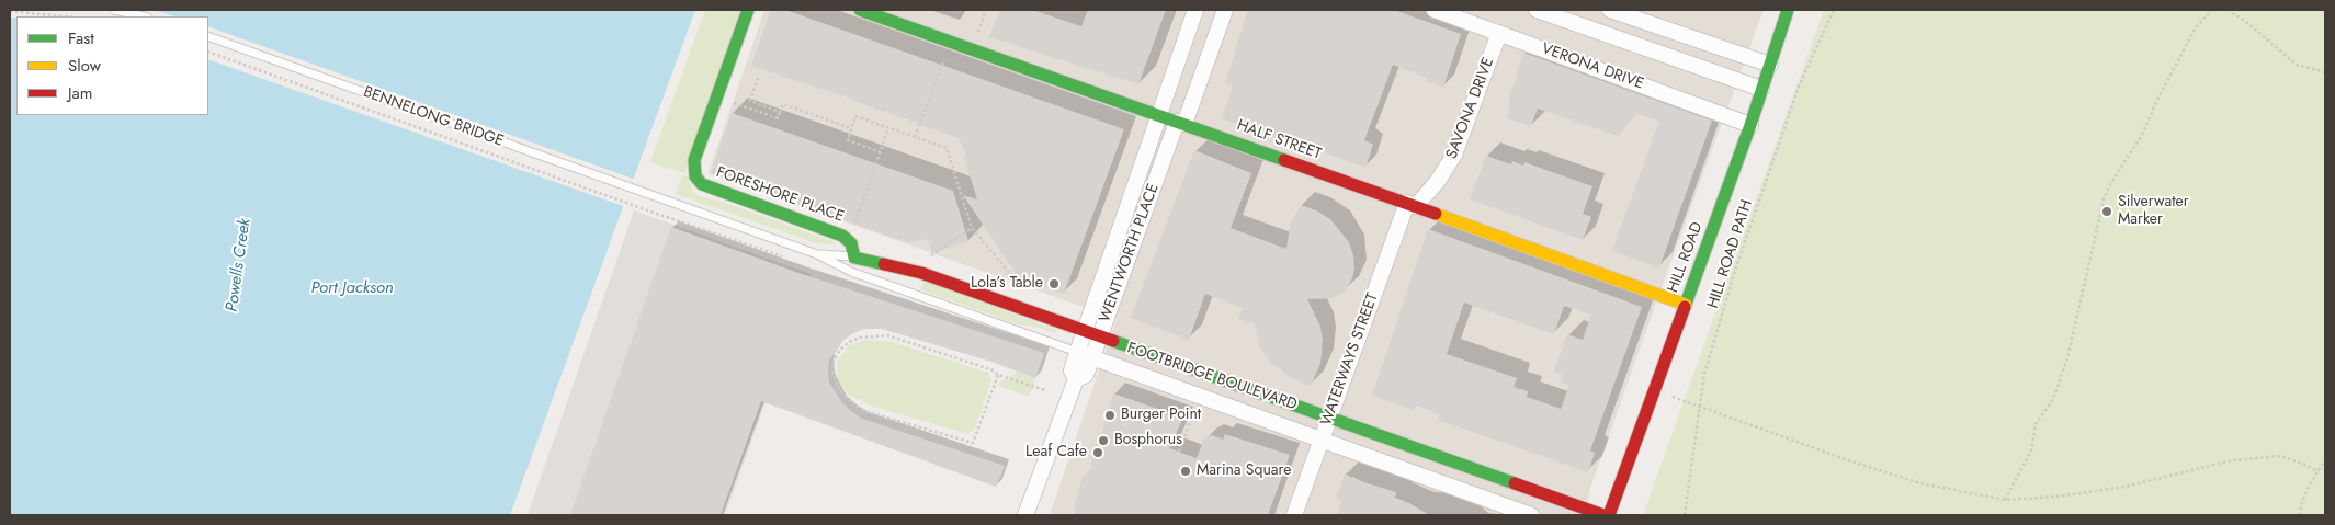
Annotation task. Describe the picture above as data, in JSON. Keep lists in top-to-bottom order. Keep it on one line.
{"streets":{"street":["VERONA DRIVE","SAVONA DRIVE","HALF STREET","FORESHORE PLACE","WENTWORTH PLACE","HILL ROAD","WATERWAYS STREET","FOOTBRIDGE BOULEVARD"],"lane":["BENNELONG BRIDGE"],"path":["HILL ROAD PATH"]},"crossings":[["VERONA DRIVE","SAVONA DRIVE"],["VERONA DRIVE","HILL ROAD"],["SAVONA DRIVE","HALF STREET"],["SAVONA DRIVE","WATERWAYS STREET"],["BENNELONG BRIDGE","FOOTBRIDGE BOULEVARD"],["HALF STREET","WENTWORTH PLACE"],["HALF STREET","HILL ROAD"],["HALF STREET","WATERWAYS STREET"],["FORESHORE PLACE","FOOTBRIDGE BOULEVARD"],["WENTWORTH PLACE","FOOTBRIDGE BOULEVARD"],["WATERWAYS STREET","FOOTBRIDGE BOULEVARD"]],"water":["Powells Creek","Port Jackson"],"places":["Silverwater Marker","Lola’s Table","Burger Point","Bosphorus","Leaf Cafe","Marina Square"],"legend":["Fast","Slow","Jam"]}
